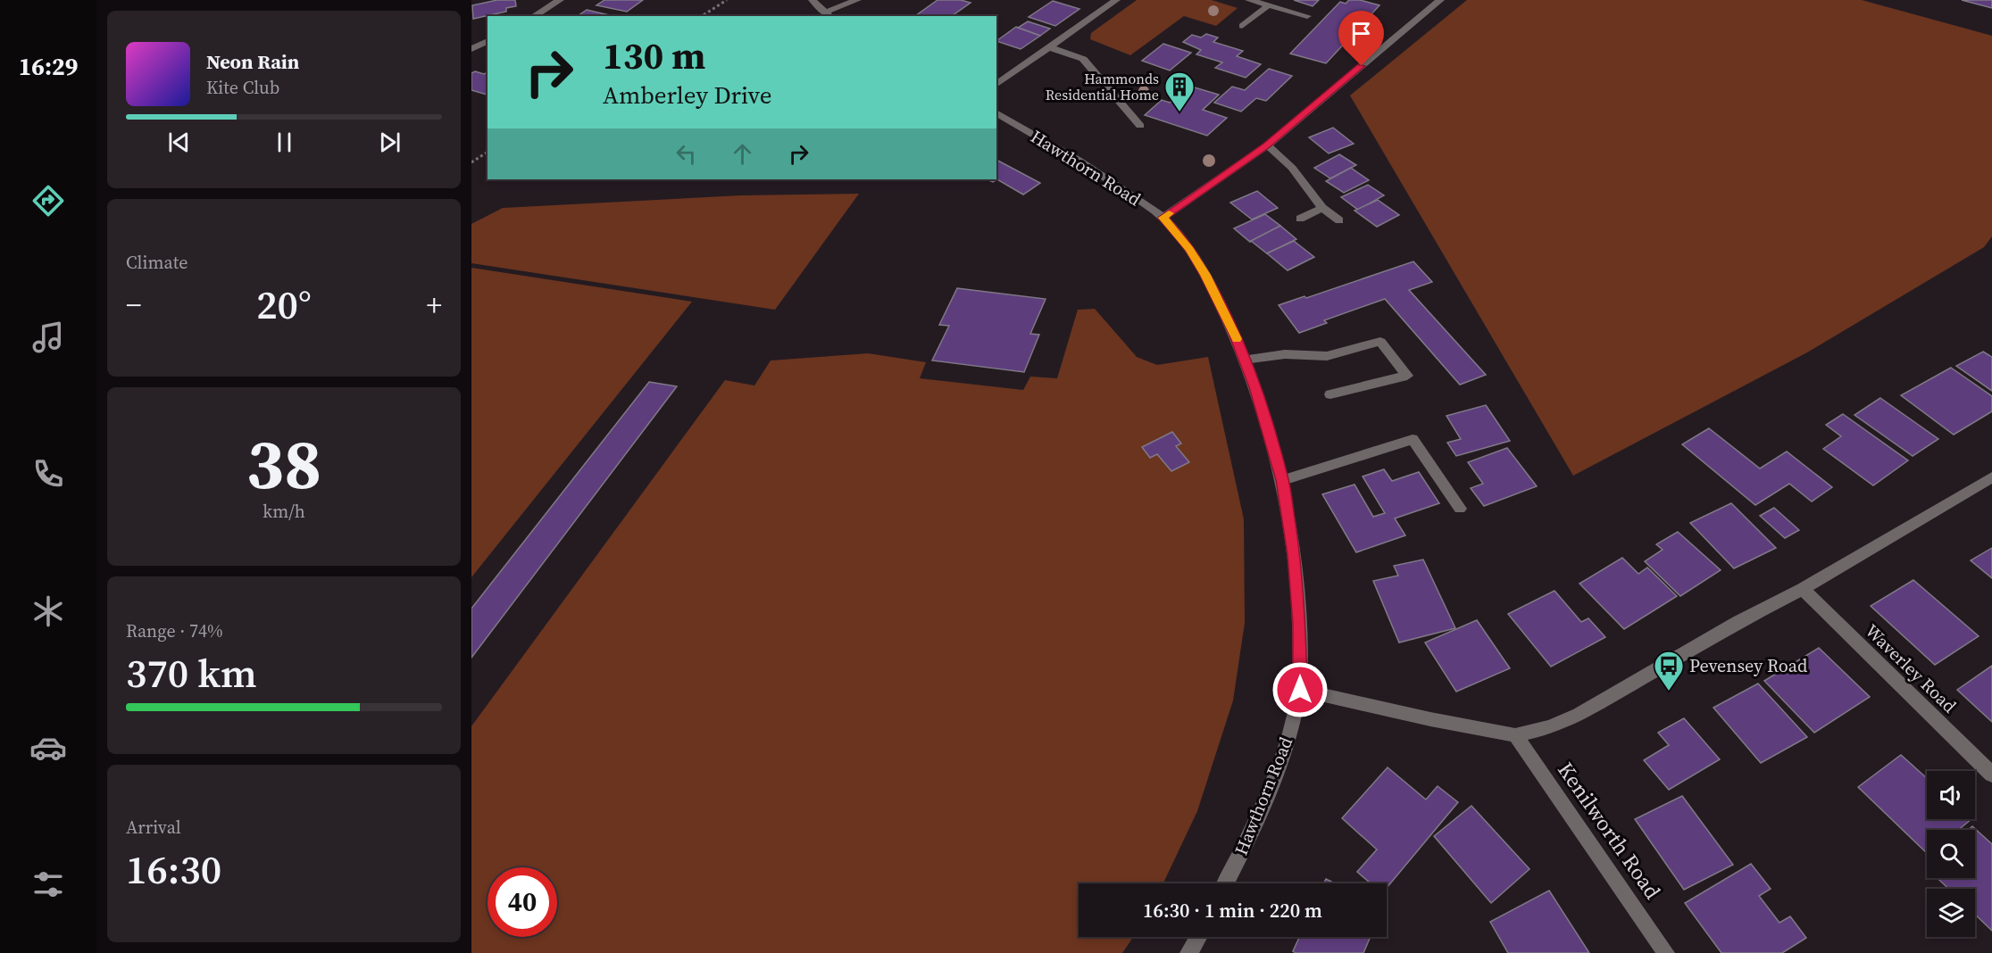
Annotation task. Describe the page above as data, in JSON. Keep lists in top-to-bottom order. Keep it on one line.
{"streets":{"street":["Hawthorn Road","Waverley Road","Kenilworth Road"]},"places":{"building":["Hammonds Residential Home"],"bus stop":["Pevensey Road"]},"page":{"tabs":"16:29","turn":["130 m","Amberley Drive"],"song":["Neon Rain","Kite Club"],"tile":["Climate",["38","km/h"],["Range · 74%","370 km"],["Arrival","16:30"]],"heat":["−","20°","+"],"limit":"40","trip":"16:30 · 1 min · 220 m"}}
